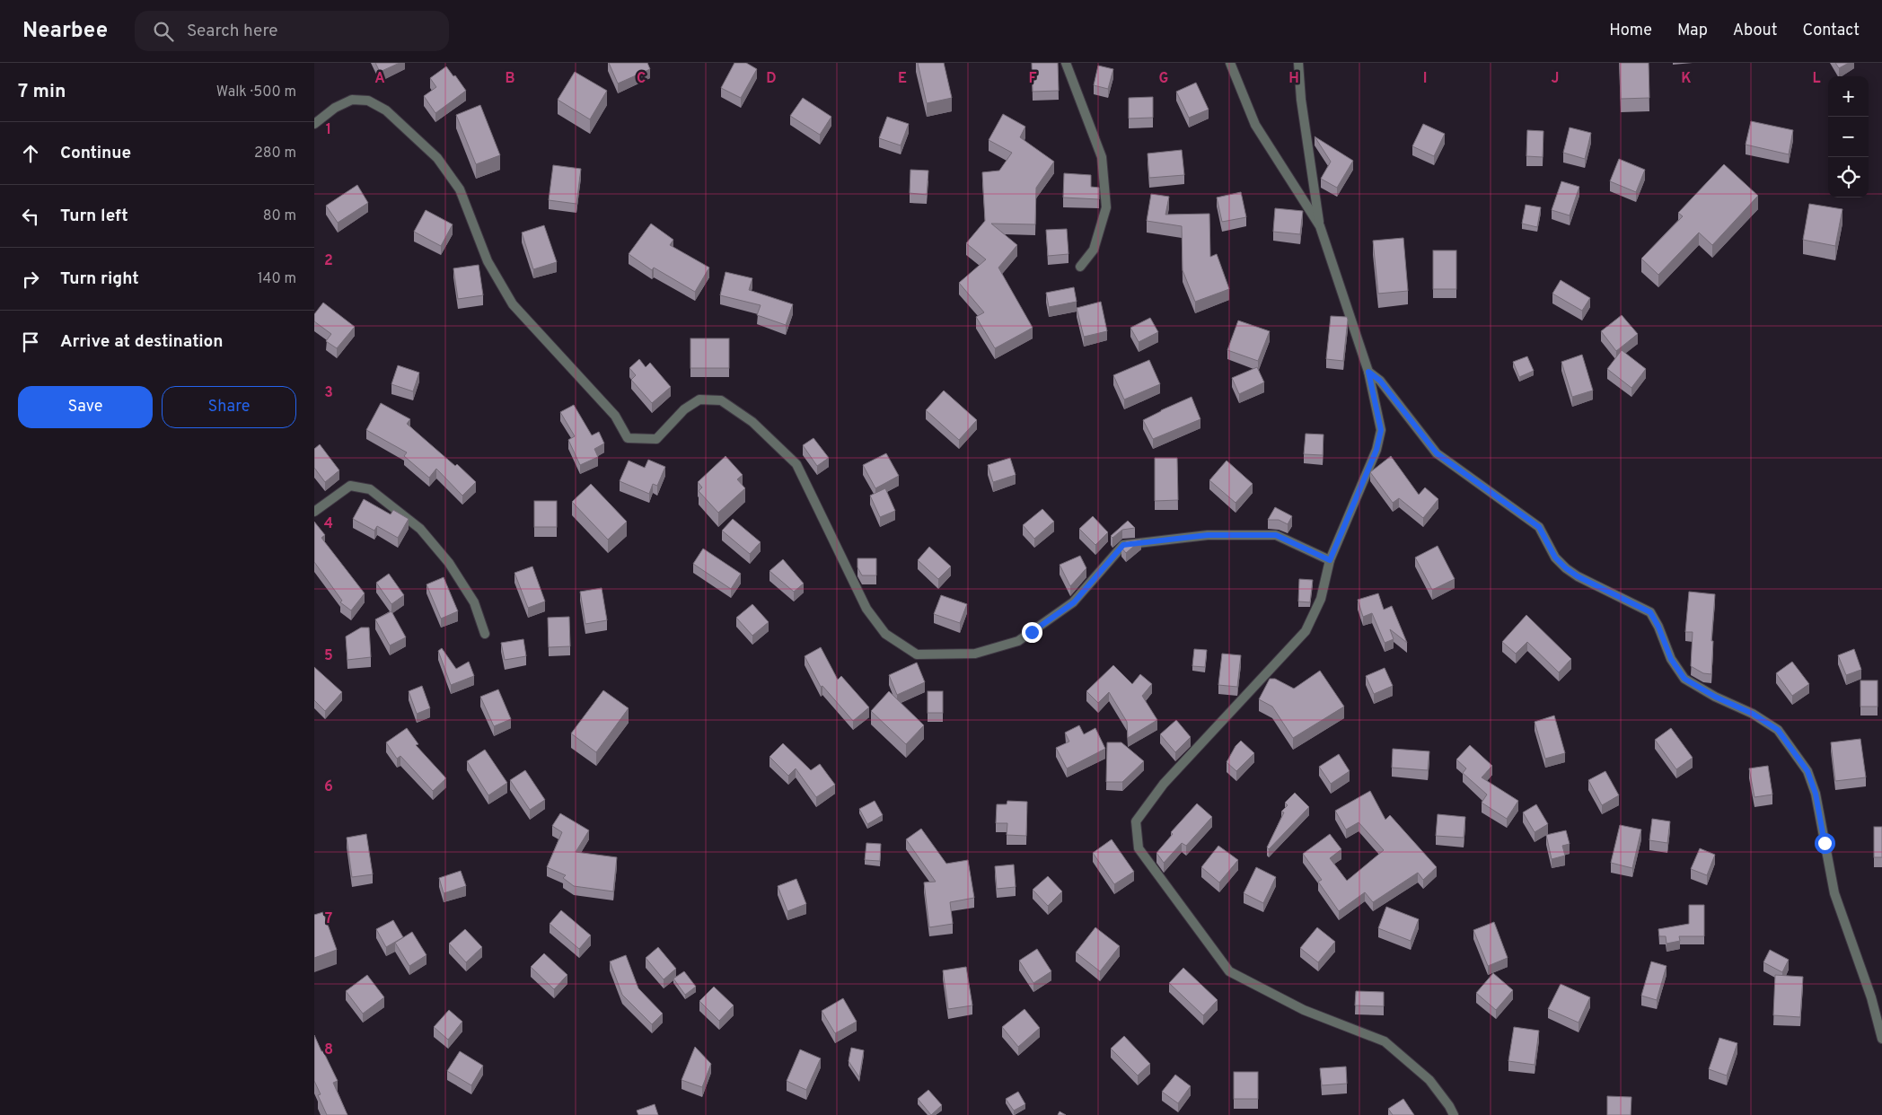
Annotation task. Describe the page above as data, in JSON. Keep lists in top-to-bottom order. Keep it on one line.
{"page":{"header":"Nearbee","search":"Search here","nav":["Home","Map","About","Contact"],"heading":["7 min","Walk · 500 m"],"map_buttons":["+","−"],"list":[["Continue","280 m"],["Turn left","80 m"],["Turn right","140 m"],"Arrive at destination"],"buttons":["Save","Share"]},"grid":{"columns":["A","B","C","D","E","F","G","H","I","J","K","L"],"rows":["1","2","3","4","5","6","7","8"]}}
